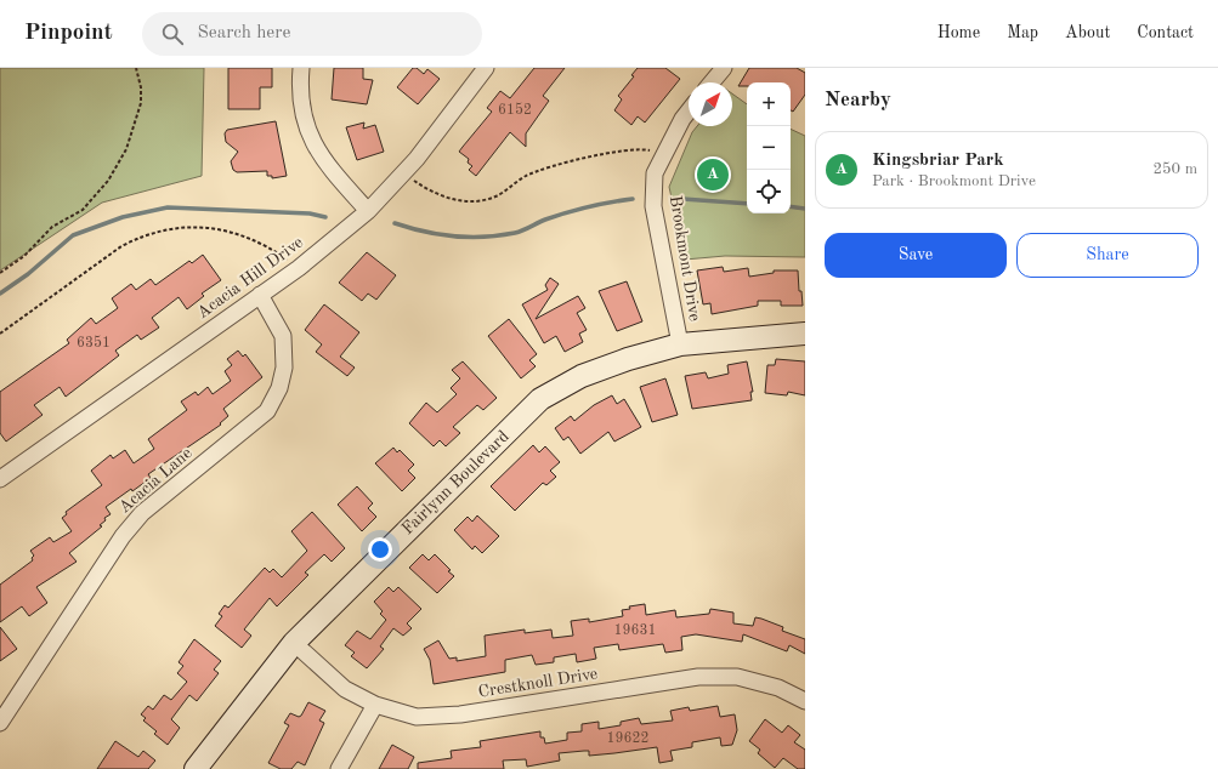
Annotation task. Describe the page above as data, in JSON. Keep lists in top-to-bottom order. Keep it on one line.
{"streets":{"street":["Brookmont Drive","Acacia Hill Drive","Acacia Lane","Fairlynn Boulevard","Crestknoll Drive"]},"crossings":[["Brookmont Drive","Fairlynn Boulevard"],["Acacia Hill Drive","Acacia Lane"],["Fairlynn Boulevard","Crestknoll Drive"]],"house_numbers":["6152","6351","19631","19622"],"north":"top right","page":{"header":"Pinpoint","search":"Search here","nav":["Home","Map","About","Contact"],"heading":"Nearby","map_buttons":["+","−"],"list":[{"mark":"A","name":"Kingsbriar Park","note":"Park · Brookmont Drive","value":"250 m"}],"pins":"A","buttons":["Save","Share"]}}
